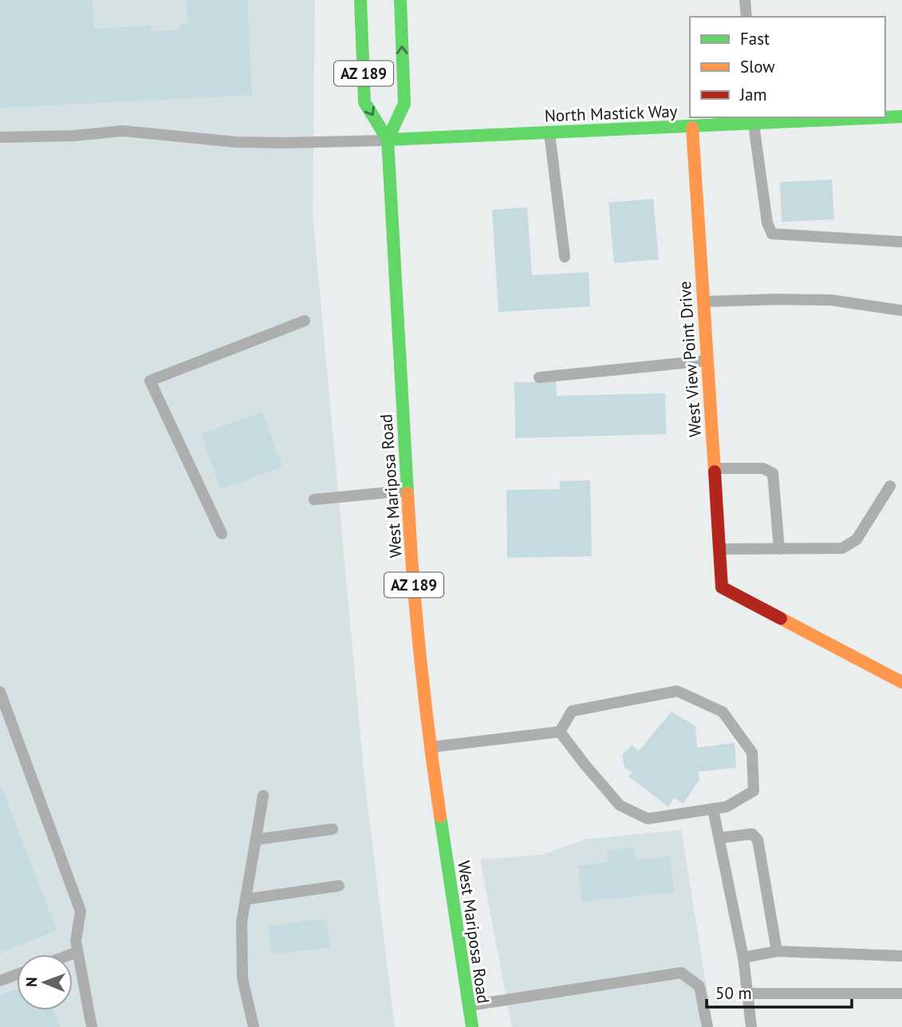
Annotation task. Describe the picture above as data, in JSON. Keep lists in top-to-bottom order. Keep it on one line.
{"streets":{"street":["AZ 189","North Mastick Way","West View Point Drive","West Mariposa Road"]},"crossings":[["North Mastick Way","West View Point Drive"],["North Mastick Way","West Mariposa Road"]],"legend":["Fast","Slow","Jam"],"scale_bar":"50 m","north":"left"}
